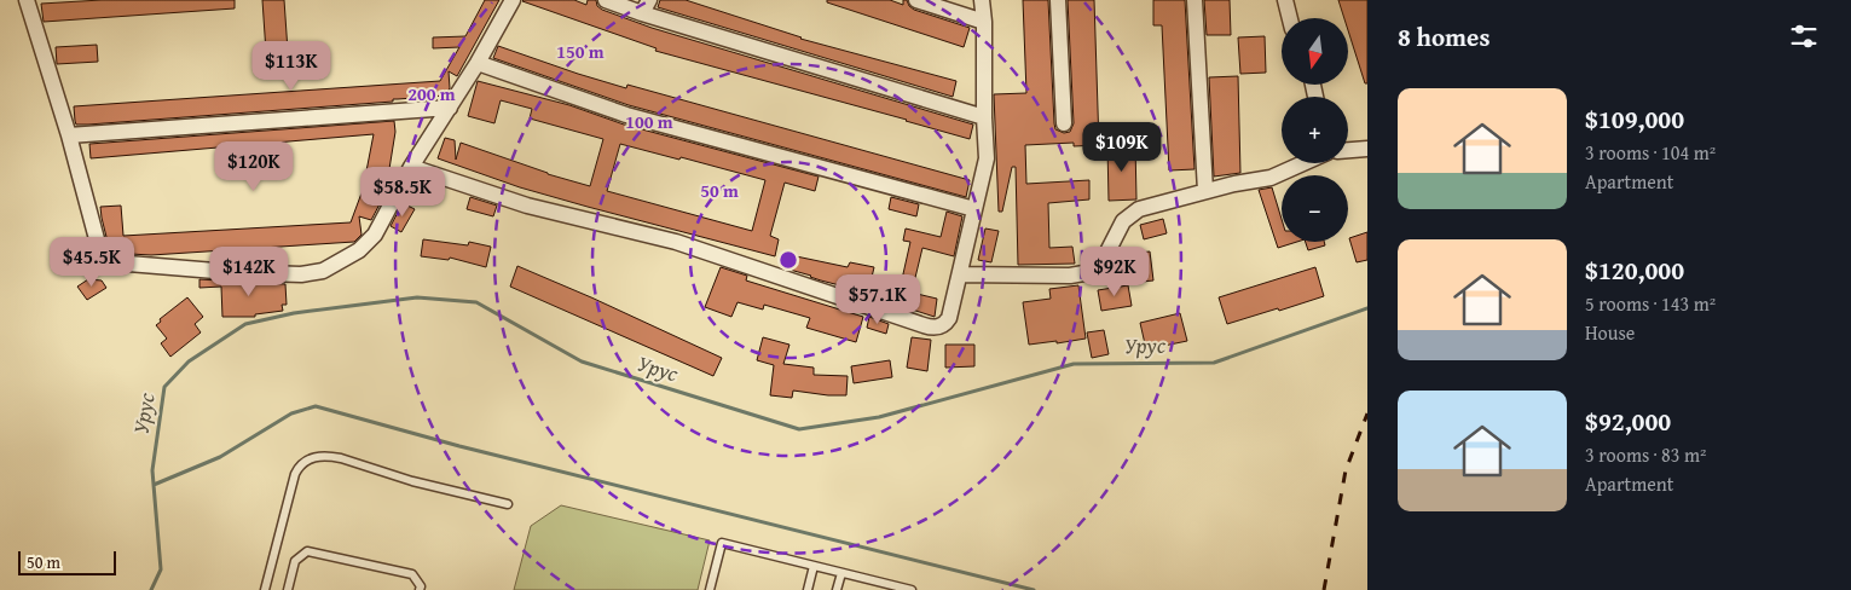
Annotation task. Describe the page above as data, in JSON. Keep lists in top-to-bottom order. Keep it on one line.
{"water":["Урус"],"scale_bar":"50 m","north":"bottom","page":{"heading":"8 homes","map_buttons":["+","−"],"price":["$113K","$109K","$120K","$58.5K","$45.5K","$142K","$92K","$57.1K"],"list":[{"name":"$109,000","note":"3 rooms · 104 m² · Apartment"},{"name":"$120,000","note":"5 rooms · 143 m² · House"},{"name":"$92,000","note":"3 rooms · 83 m² · Apartment"}],"scale":"50 m"},"rings":["150 m","200 m","100 m","50 m"]}
